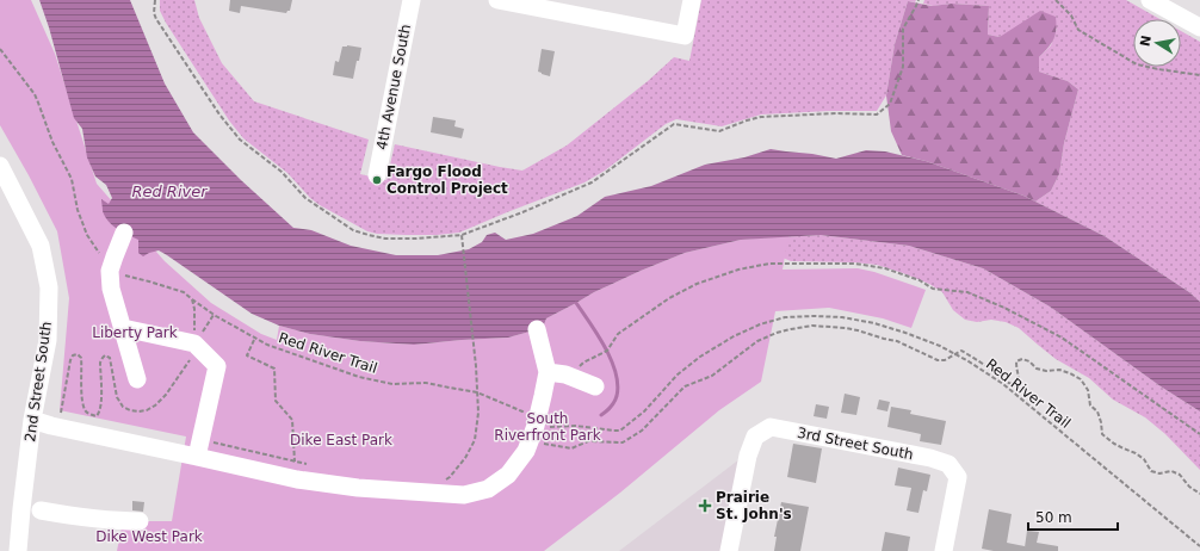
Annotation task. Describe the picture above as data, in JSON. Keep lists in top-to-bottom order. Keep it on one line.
{"streets":{"street":["4th Avenue South","2nd Street South","3rd Street South"],"path":["Red River Trail"]},"water":["Red River"],"parks":["Liberty Park","South Riverfront Park","Dike East Park","Dike West Park"],"places":{"other":["Fargo Flood Control Project"],"health":["Prairie St. John's"]},"scale_bar":"50 m","north":"left"}
